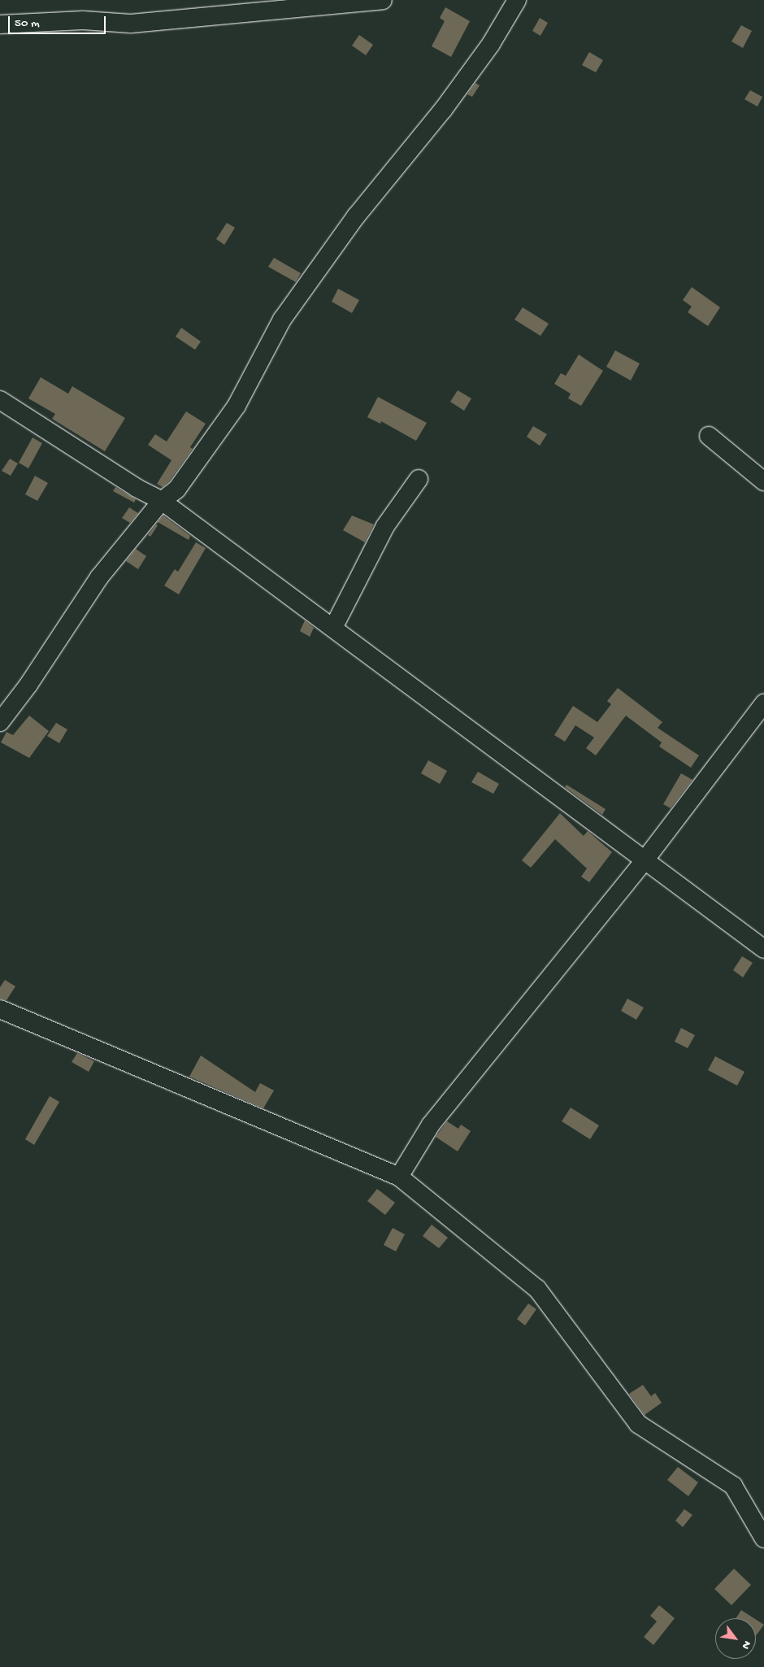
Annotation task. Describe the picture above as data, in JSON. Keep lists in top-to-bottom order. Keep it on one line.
{"scale_bar":"50 m","north":"bottom right"}
